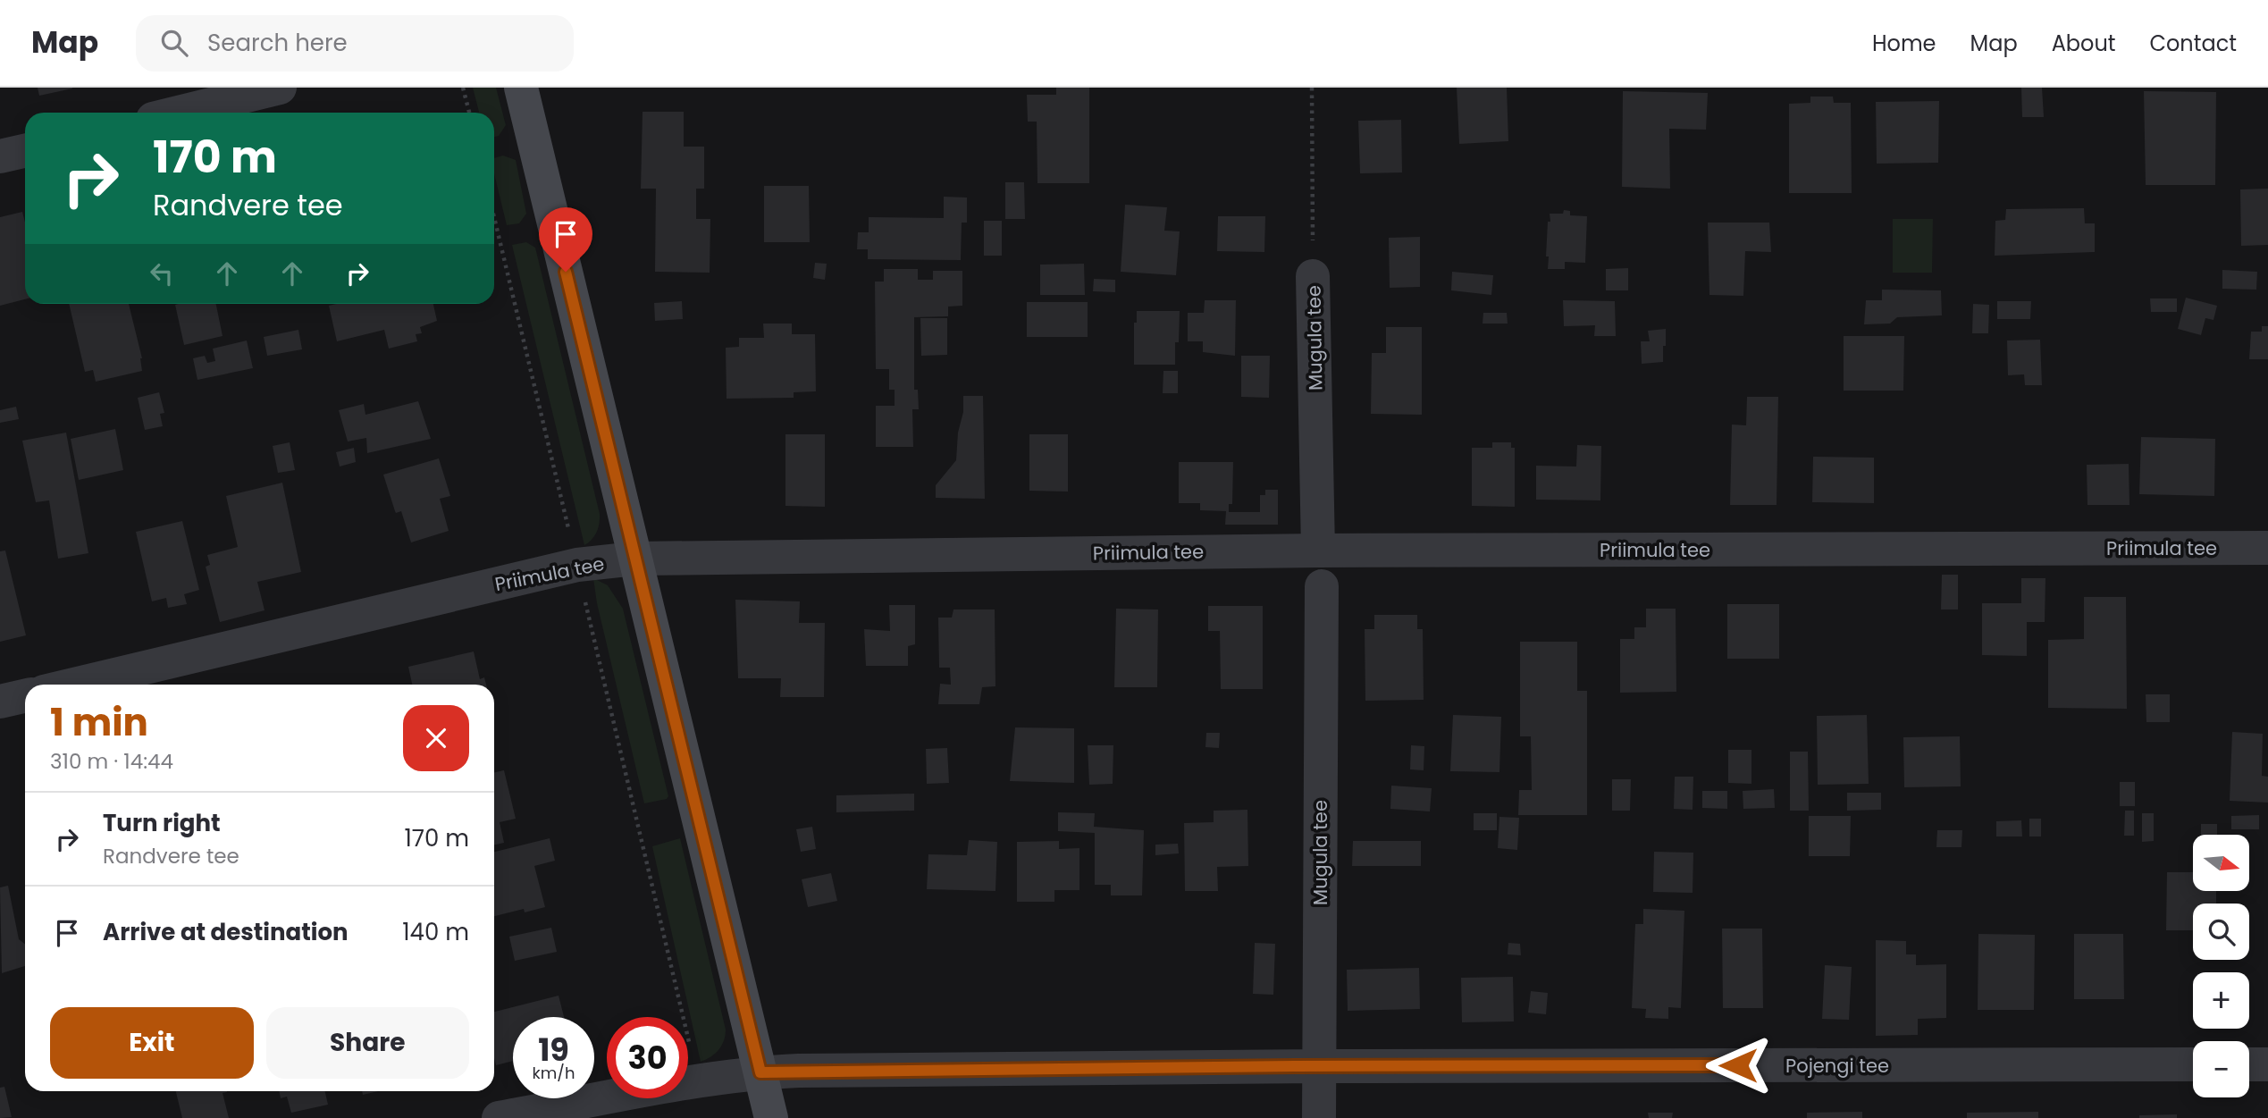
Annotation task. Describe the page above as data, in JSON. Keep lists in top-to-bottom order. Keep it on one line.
{"streets":{"street":["Mugula tee","Priimula tee","Pojengi tee"]},"crossings":[["Mugula tee","Priimula tee"],["Mugula tee","Pojengi tee"]],"north":"right","page":{"header":"Map","search":"Search here","nav":["Home","Map","About","Contact"],"turn":["170 m","Randvere tee"],"heading":["1 min","310 m · 14:44"],"list":[{"name":"Turn right","note":"Randvere tee","value":"170 m"},{"name":"Arrive at destination","value":"140 m"}],"map_buttons":["+","−"],"buttons":["Exit","Share"],"speed":"19 km/h","limit":"30"}}
